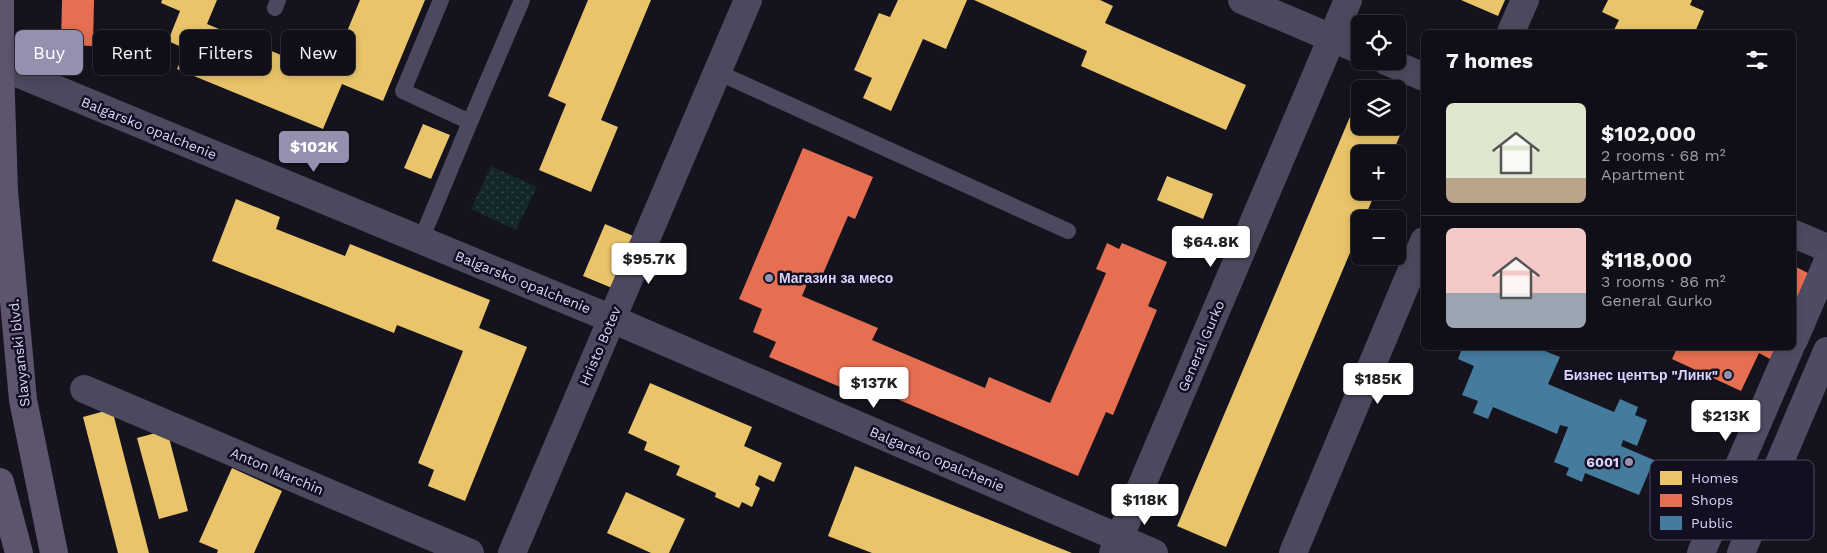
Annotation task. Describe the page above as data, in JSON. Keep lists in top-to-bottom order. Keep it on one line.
{"streets":{"main road":["Slavyanski blvd."],"street":["Balgarsko opalchenie","Hristo Botev","General Gurko","Anton Marchin"]},"crossings":[["Balgarsko opalchenie","Hristo Botev"],["Balgarsko opalchenie","General Gurko"],["Balgarsko opalchenie","Slavyanski blvd."]],"places":["Магазин за месо","Бизнес център \"Линк\"","6001"],"legend":["Homes","Shops","Public"],"page":{"map_buttons":["+","−"],"chip":["Buy","Rent","Filters","New"],"heading":"7 homes","list":[{"name":"$102,000","note":"2 rooms · 68 m² · Apartment"},{"name":"$118,000","note":"3 rooms · 86 m² · General Gurko"}],"price":["$102K","$64.8K","$95.7K","$185K","$137K","$213K","$118K"]}}
